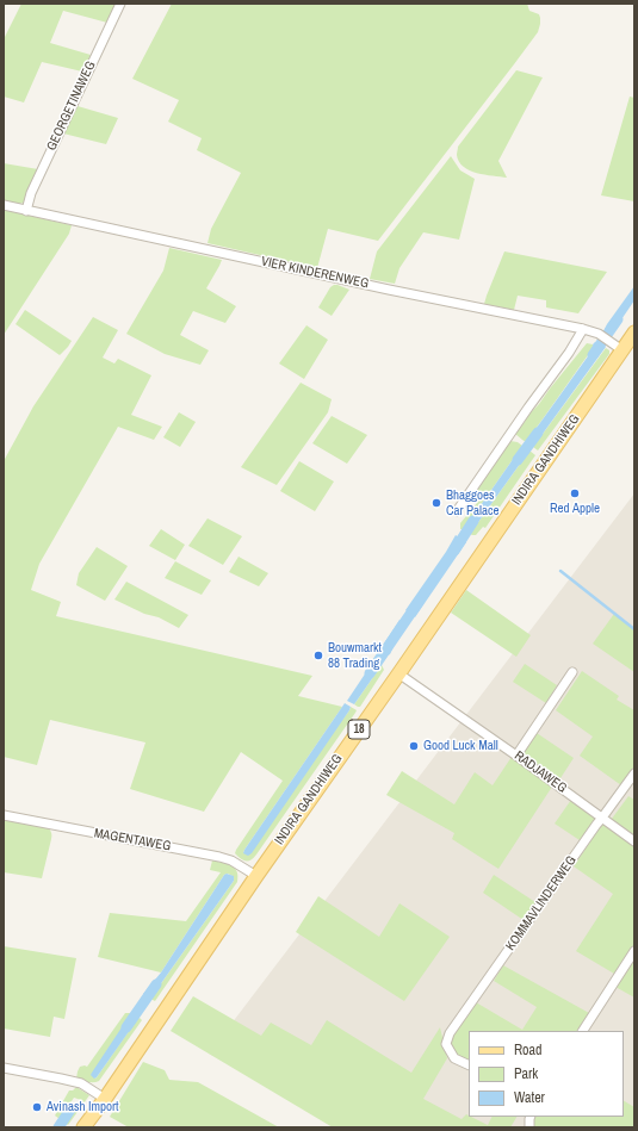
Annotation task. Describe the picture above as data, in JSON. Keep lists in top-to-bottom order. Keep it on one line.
{"streets":{"main road":["INDIRA GANDHIWEG","18"],"street":["GEORGETINAWEG","VIER KINDERENWEG","RADJAWEG","MAGENTAWEG","KOMMAVLINDERWEG"]},"crossings":[["GEORGETINAWEG","VIER KINDERENWEG"],["VIER KINDERENWEG","INDIRA GANDHIWEG"],["INDIRA GANDHIWEG","RADJAWEG"],["INDIRA GANDHIWEG","MAGENTAWEG"],["RADJAWEG","KOMMAVLINDERWEG"]],"places":["Red Apple","Bhaggoes Car Palace","Bouwmarkt 88 Trading","Good Luck Mall","Avinash Import"],"legend":["Road","Park","Water"]}
